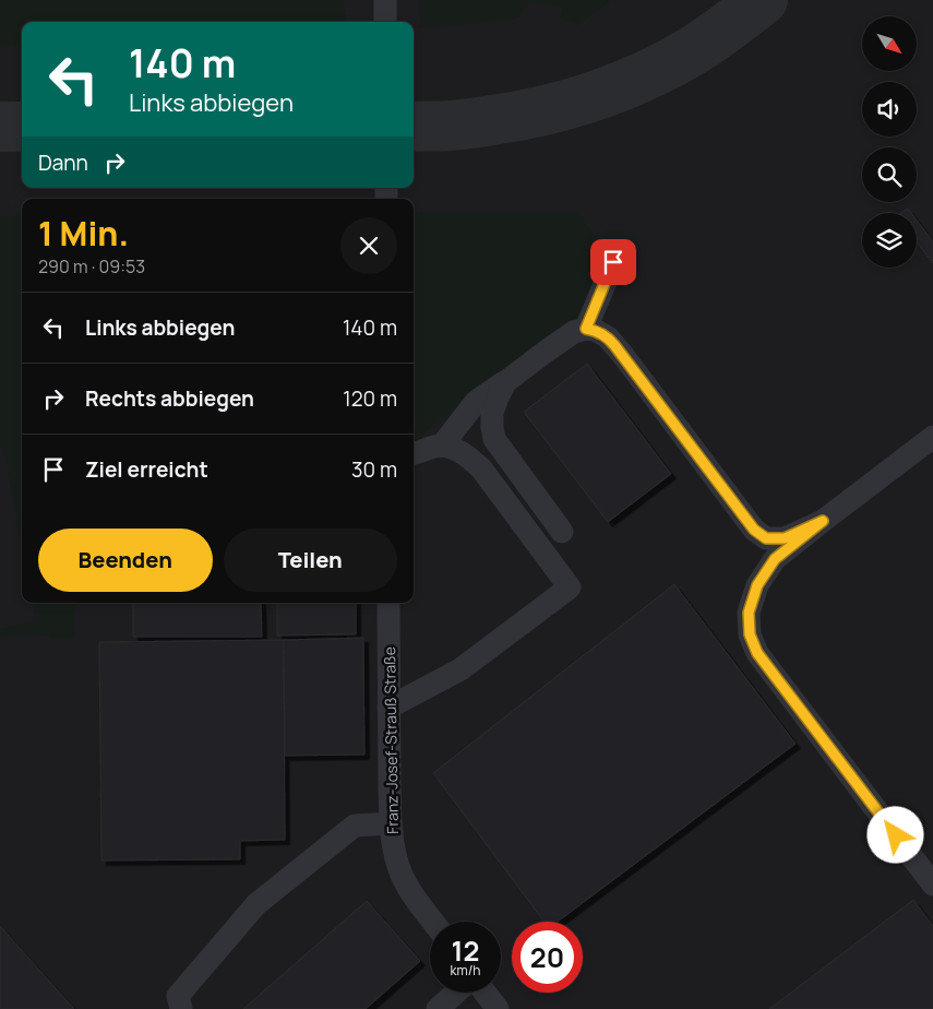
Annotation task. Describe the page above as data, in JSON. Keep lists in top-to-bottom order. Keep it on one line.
{"streets":{"street":["Franz-Josef-Strauß Straße"]},"north":"bottom right","page":{"turn":["140 m","Links abbiegen"],"then":"Dann","heading":["1 Min.","290 m · 09:53"],"list":[{"name":"Links abbiegen","value":"140 m"},{"name":"Rechts abbiegen","value":"120 m"},{"name":"Ziel erreicht","value":"30 m"}],"buttons":["Beenden","Teilen"],"speed":"12 km/h","limit":"20"}}
